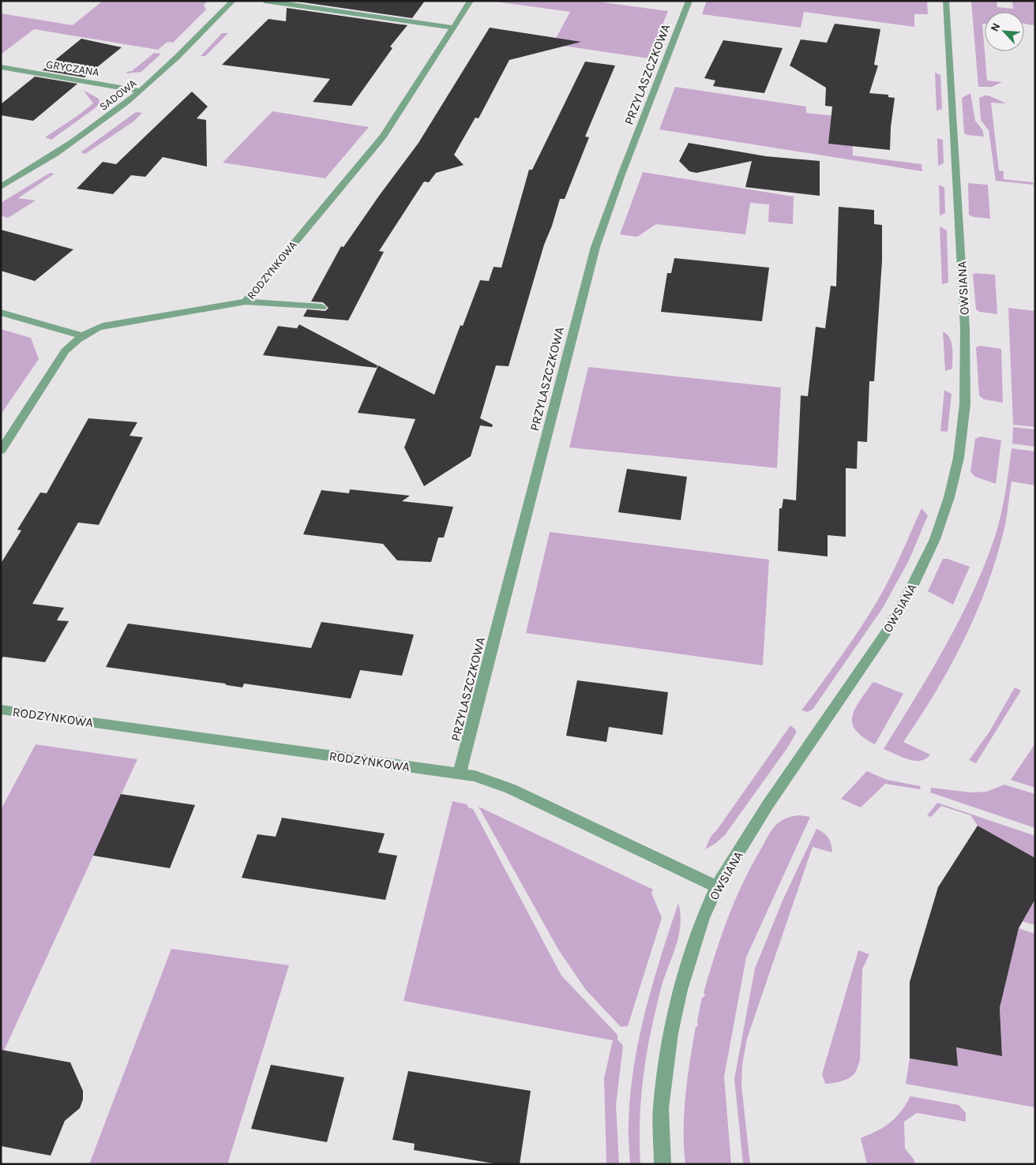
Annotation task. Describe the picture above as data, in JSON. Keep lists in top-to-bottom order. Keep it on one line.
{"streets":{"street":["GRYCZANA","PRZYLASZCZKOWA","SADOWA","RODZYNKOWA","OWSIANA"]},"crossings":[["GRYCZANA","SADOWA"],["PRZYLASZCZKOWA","RODZYNKOWA"],["RODZYNKOWA","OWSIANA"]],"north":"top left"}
